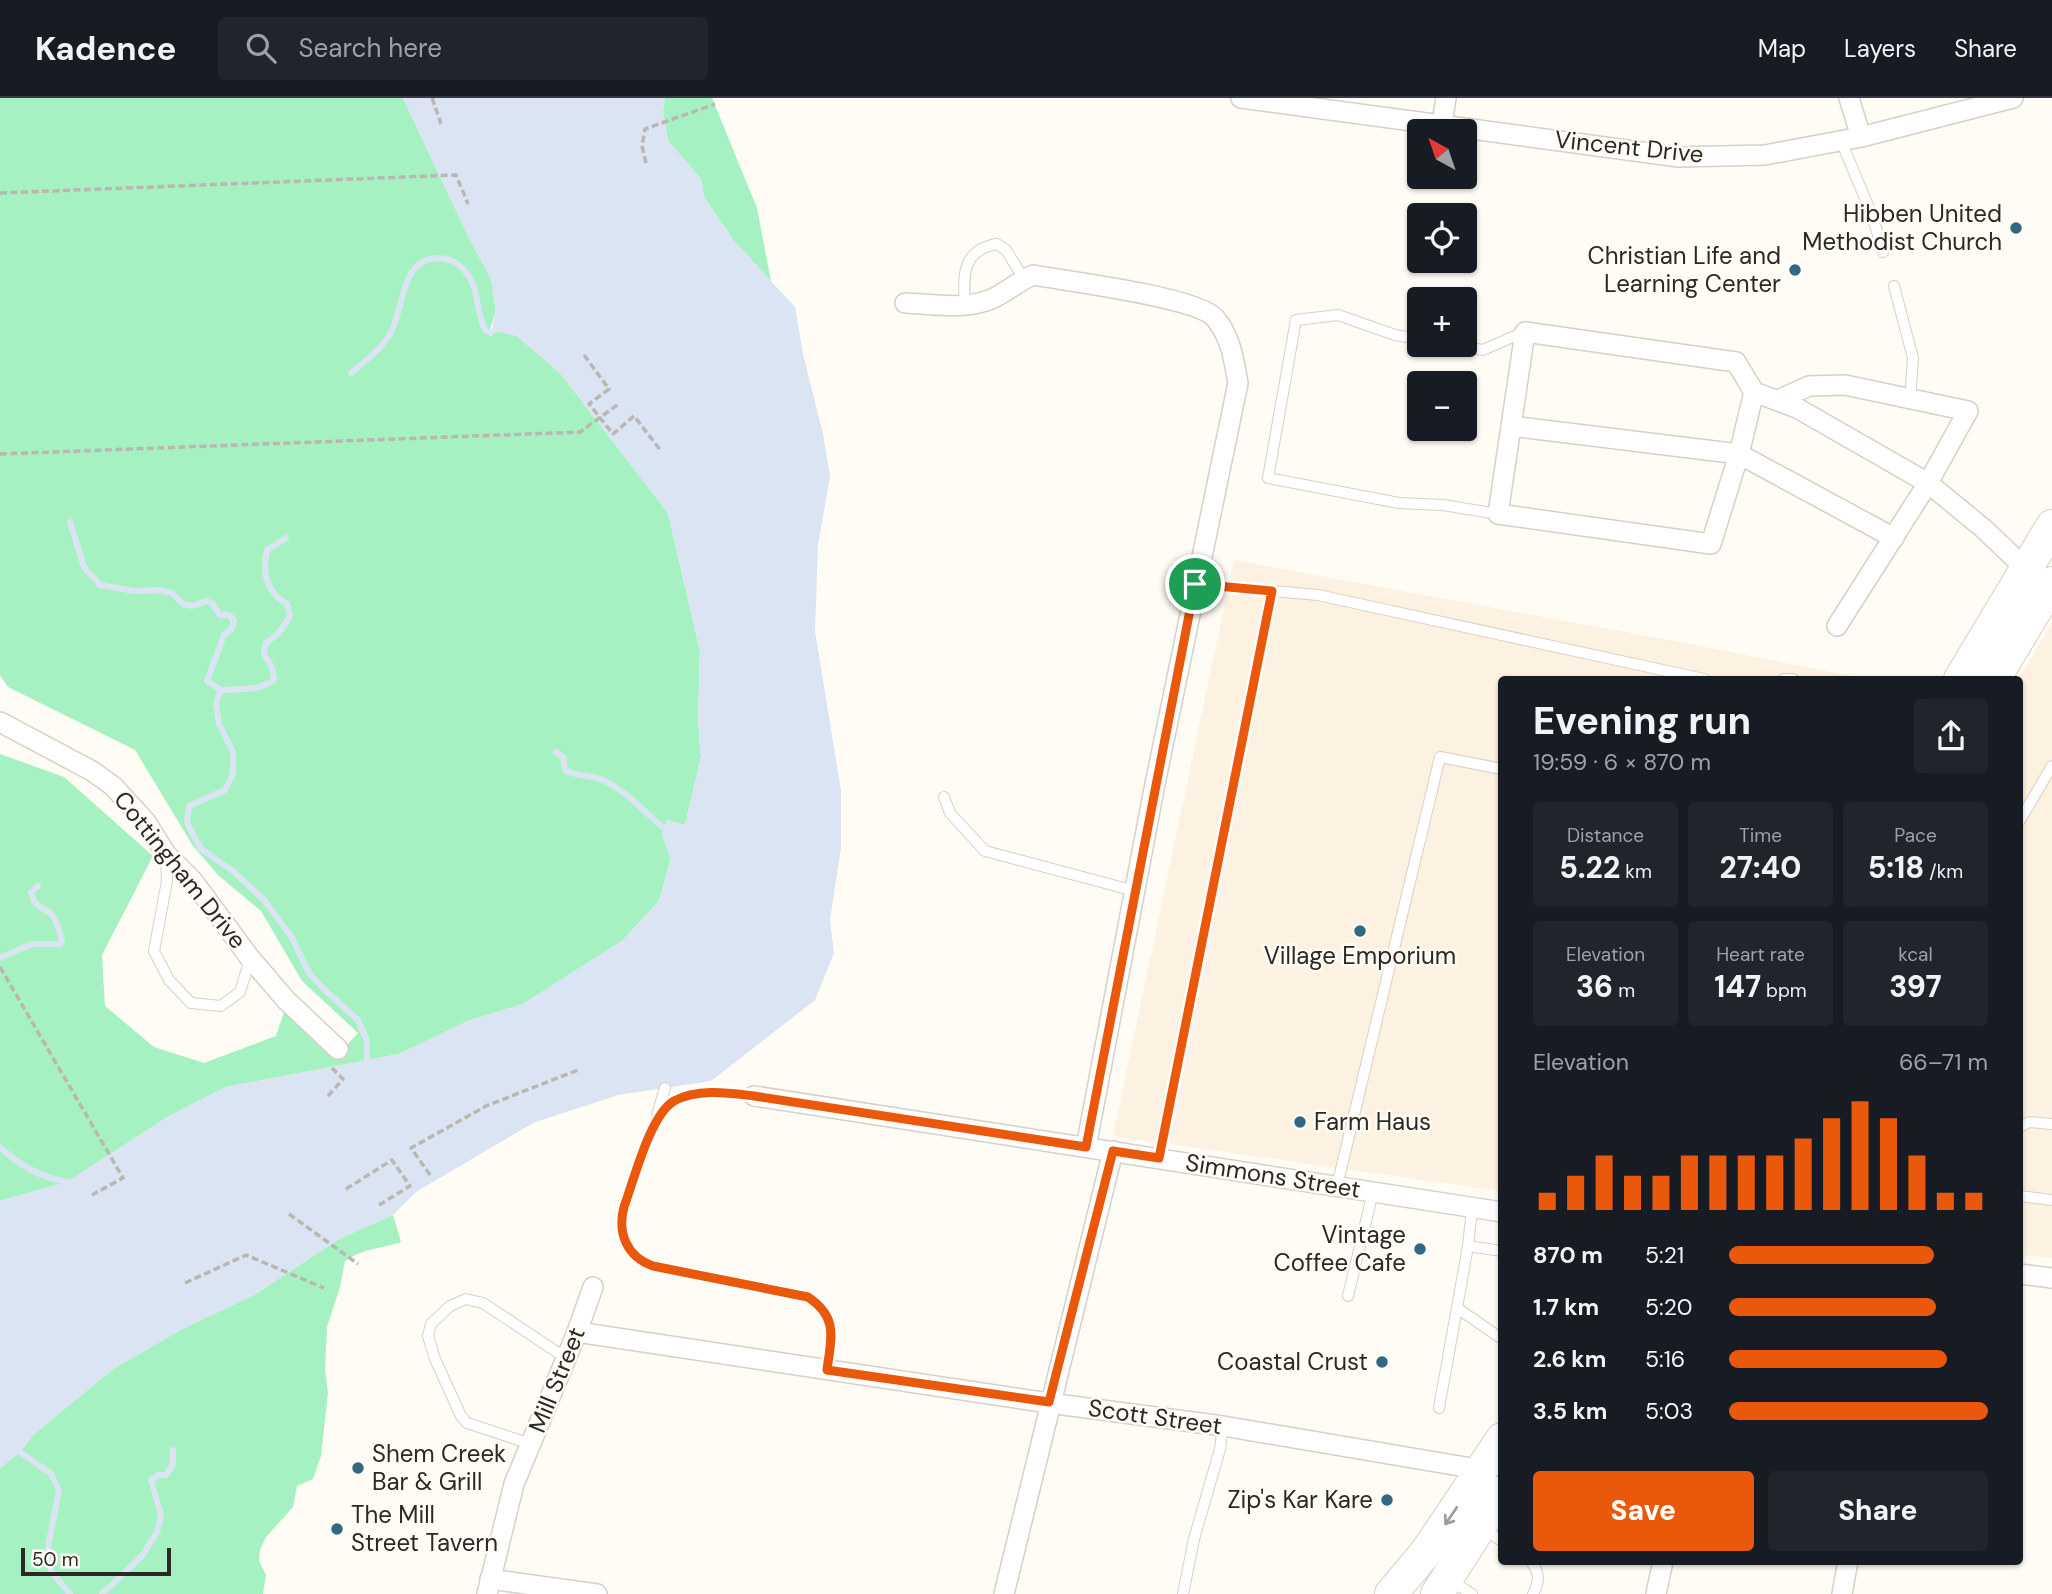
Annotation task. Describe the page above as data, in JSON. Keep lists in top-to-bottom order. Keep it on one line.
{"streets":{"street":["Vincent Drive","Cottingham Drive","Simmons Street","Mill Street","Scott Street"]},"crossings":[["Mill Street","Scott Street"]],"places":["Hibben United Methodist Church","Christian Life and Learning Center","Village Emporium","Farm Haus","Vintage Coffee Cafe","Coastal Crust","Shem Creek Bar & Grill","Zip's Kar Kare","The Mill Street Tavern"],"scale_bar":"50 m","north":"top left","page":{"header":"Kadence","search":"Search here","nav":["Map","Layers","Share"],"map_buttons":["+","−"],"heading":["Evening run","19:59 · 6 × 870 m"],"stats":[["Distance","5.22 km"],["Time","27:40"],["Pace","5:18 /km"],["Elevation","36 m"],["Heart rate","147 bpm"],["kcal","397"]],"chart":["Elevation","66–71 m"],"list":[{"name":"870 m","note":"5:21"},{"name":"1.7 km","note":"5:20"},{"name":"2.6 km","note":"5:16"},{"name":"3.5 km","note":"5:03"}],"buttons":["Save","Share"],"scale":"50 m"}}
